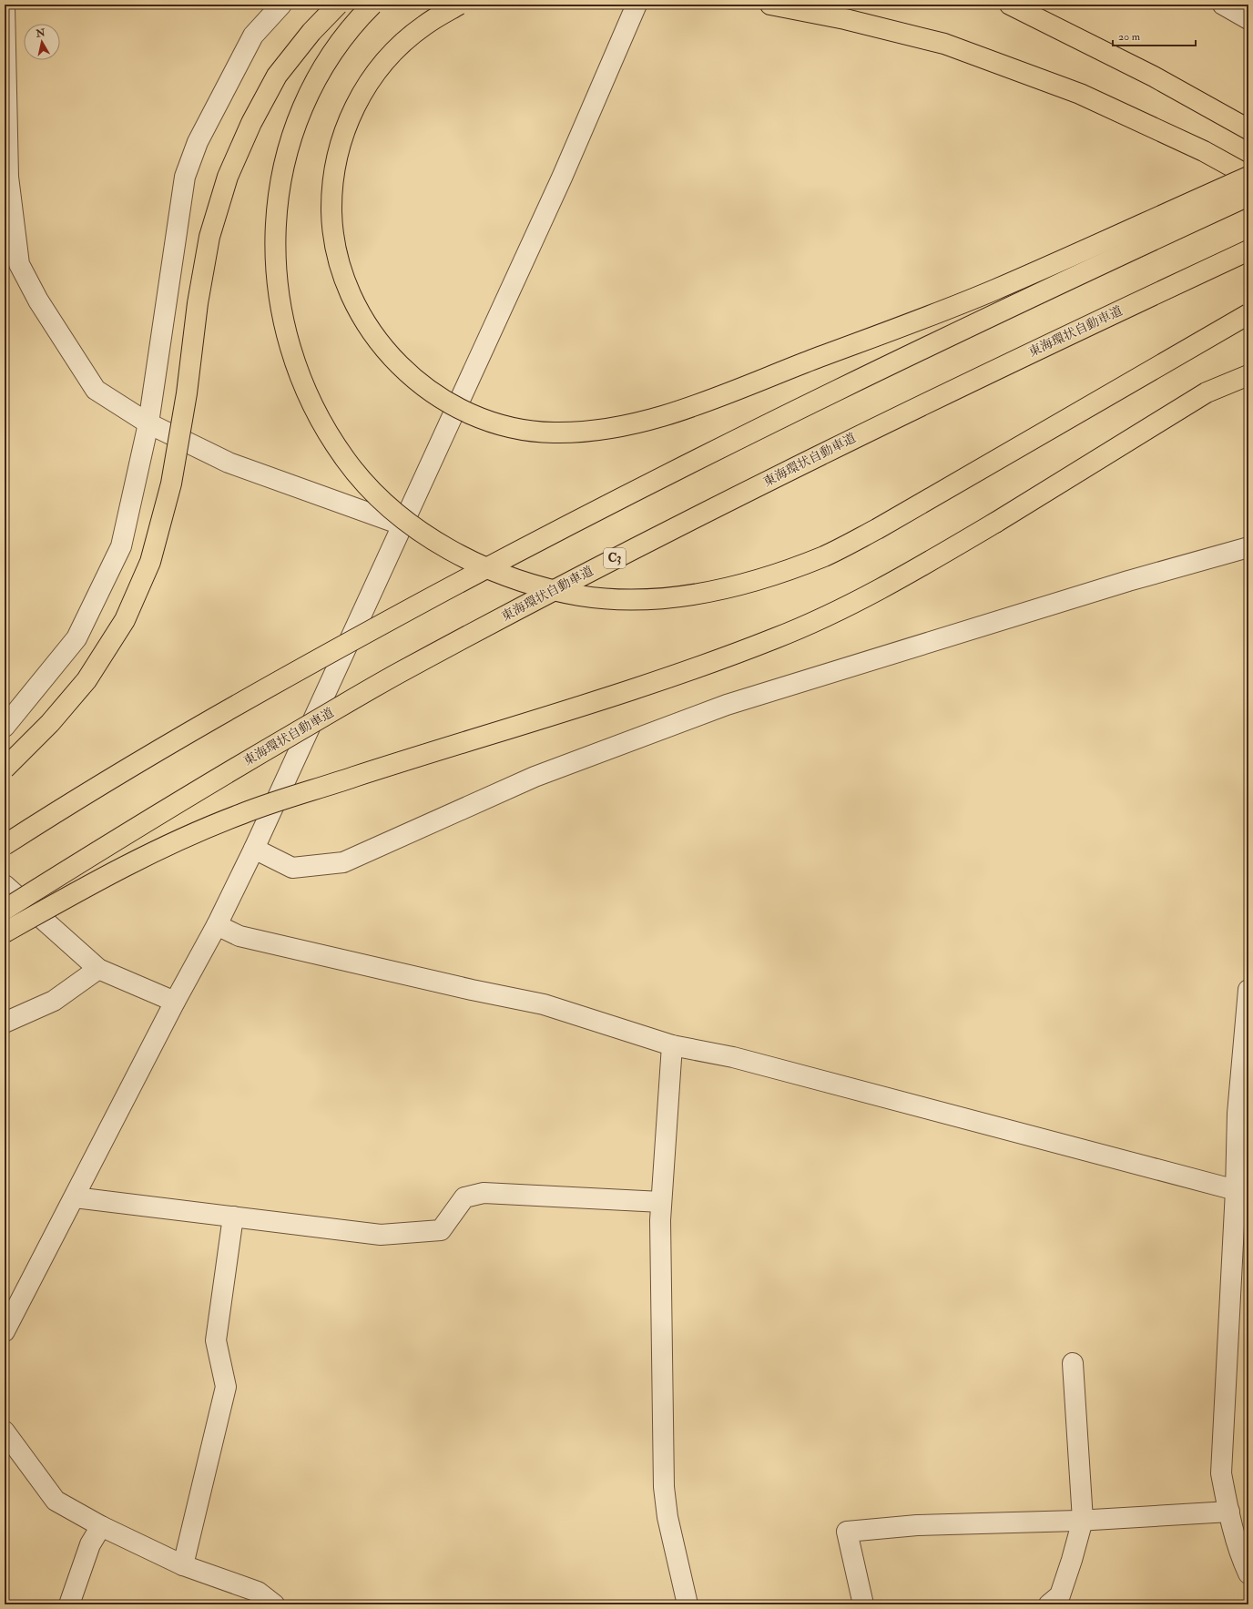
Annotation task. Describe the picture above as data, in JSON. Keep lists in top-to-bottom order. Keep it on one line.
{"streets":{"highway":["東海環状自動車道","C3"]},"scale_bar":"20 m","north":"top"}
